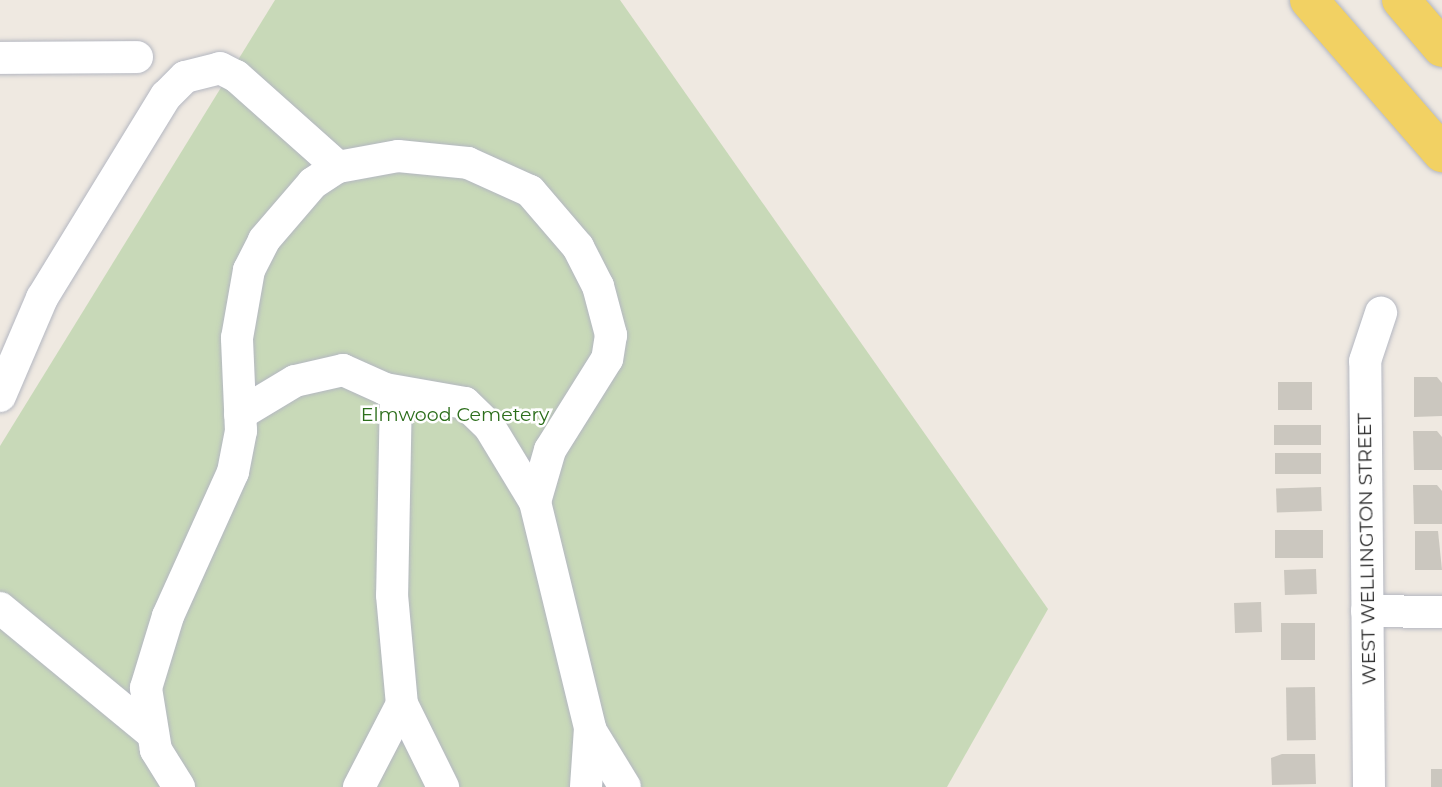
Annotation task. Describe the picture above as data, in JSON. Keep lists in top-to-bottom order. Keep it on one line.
{"streets":{"street":["WEST WELLINGTON STREET"]},"parks":["Elmwood Cemetery"]}
